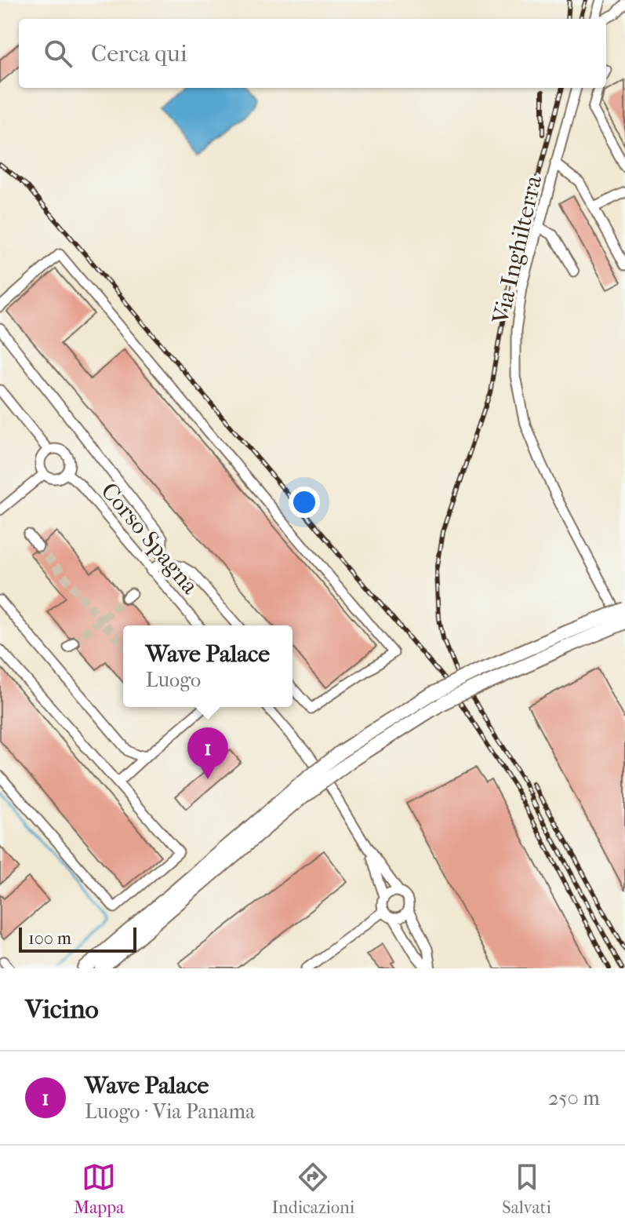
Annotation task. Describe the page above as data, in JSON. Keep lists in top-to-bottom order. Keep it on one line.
{"streets":{"street":["Via Inghilterra","Corso Spagna"]},"scale_bar":"100 m","page":{"search":"Cerca qui","popup":["Wave Palace","Luogo"],"pins":"1","scale":"100 m","heading":"Vicino","list":[{"mark":"1","name":"Wave Palace","note":"Luogo · Via Panama","value":"250 m"}],"nav":["Mappa","Indicazioni","Salvati"]}}
